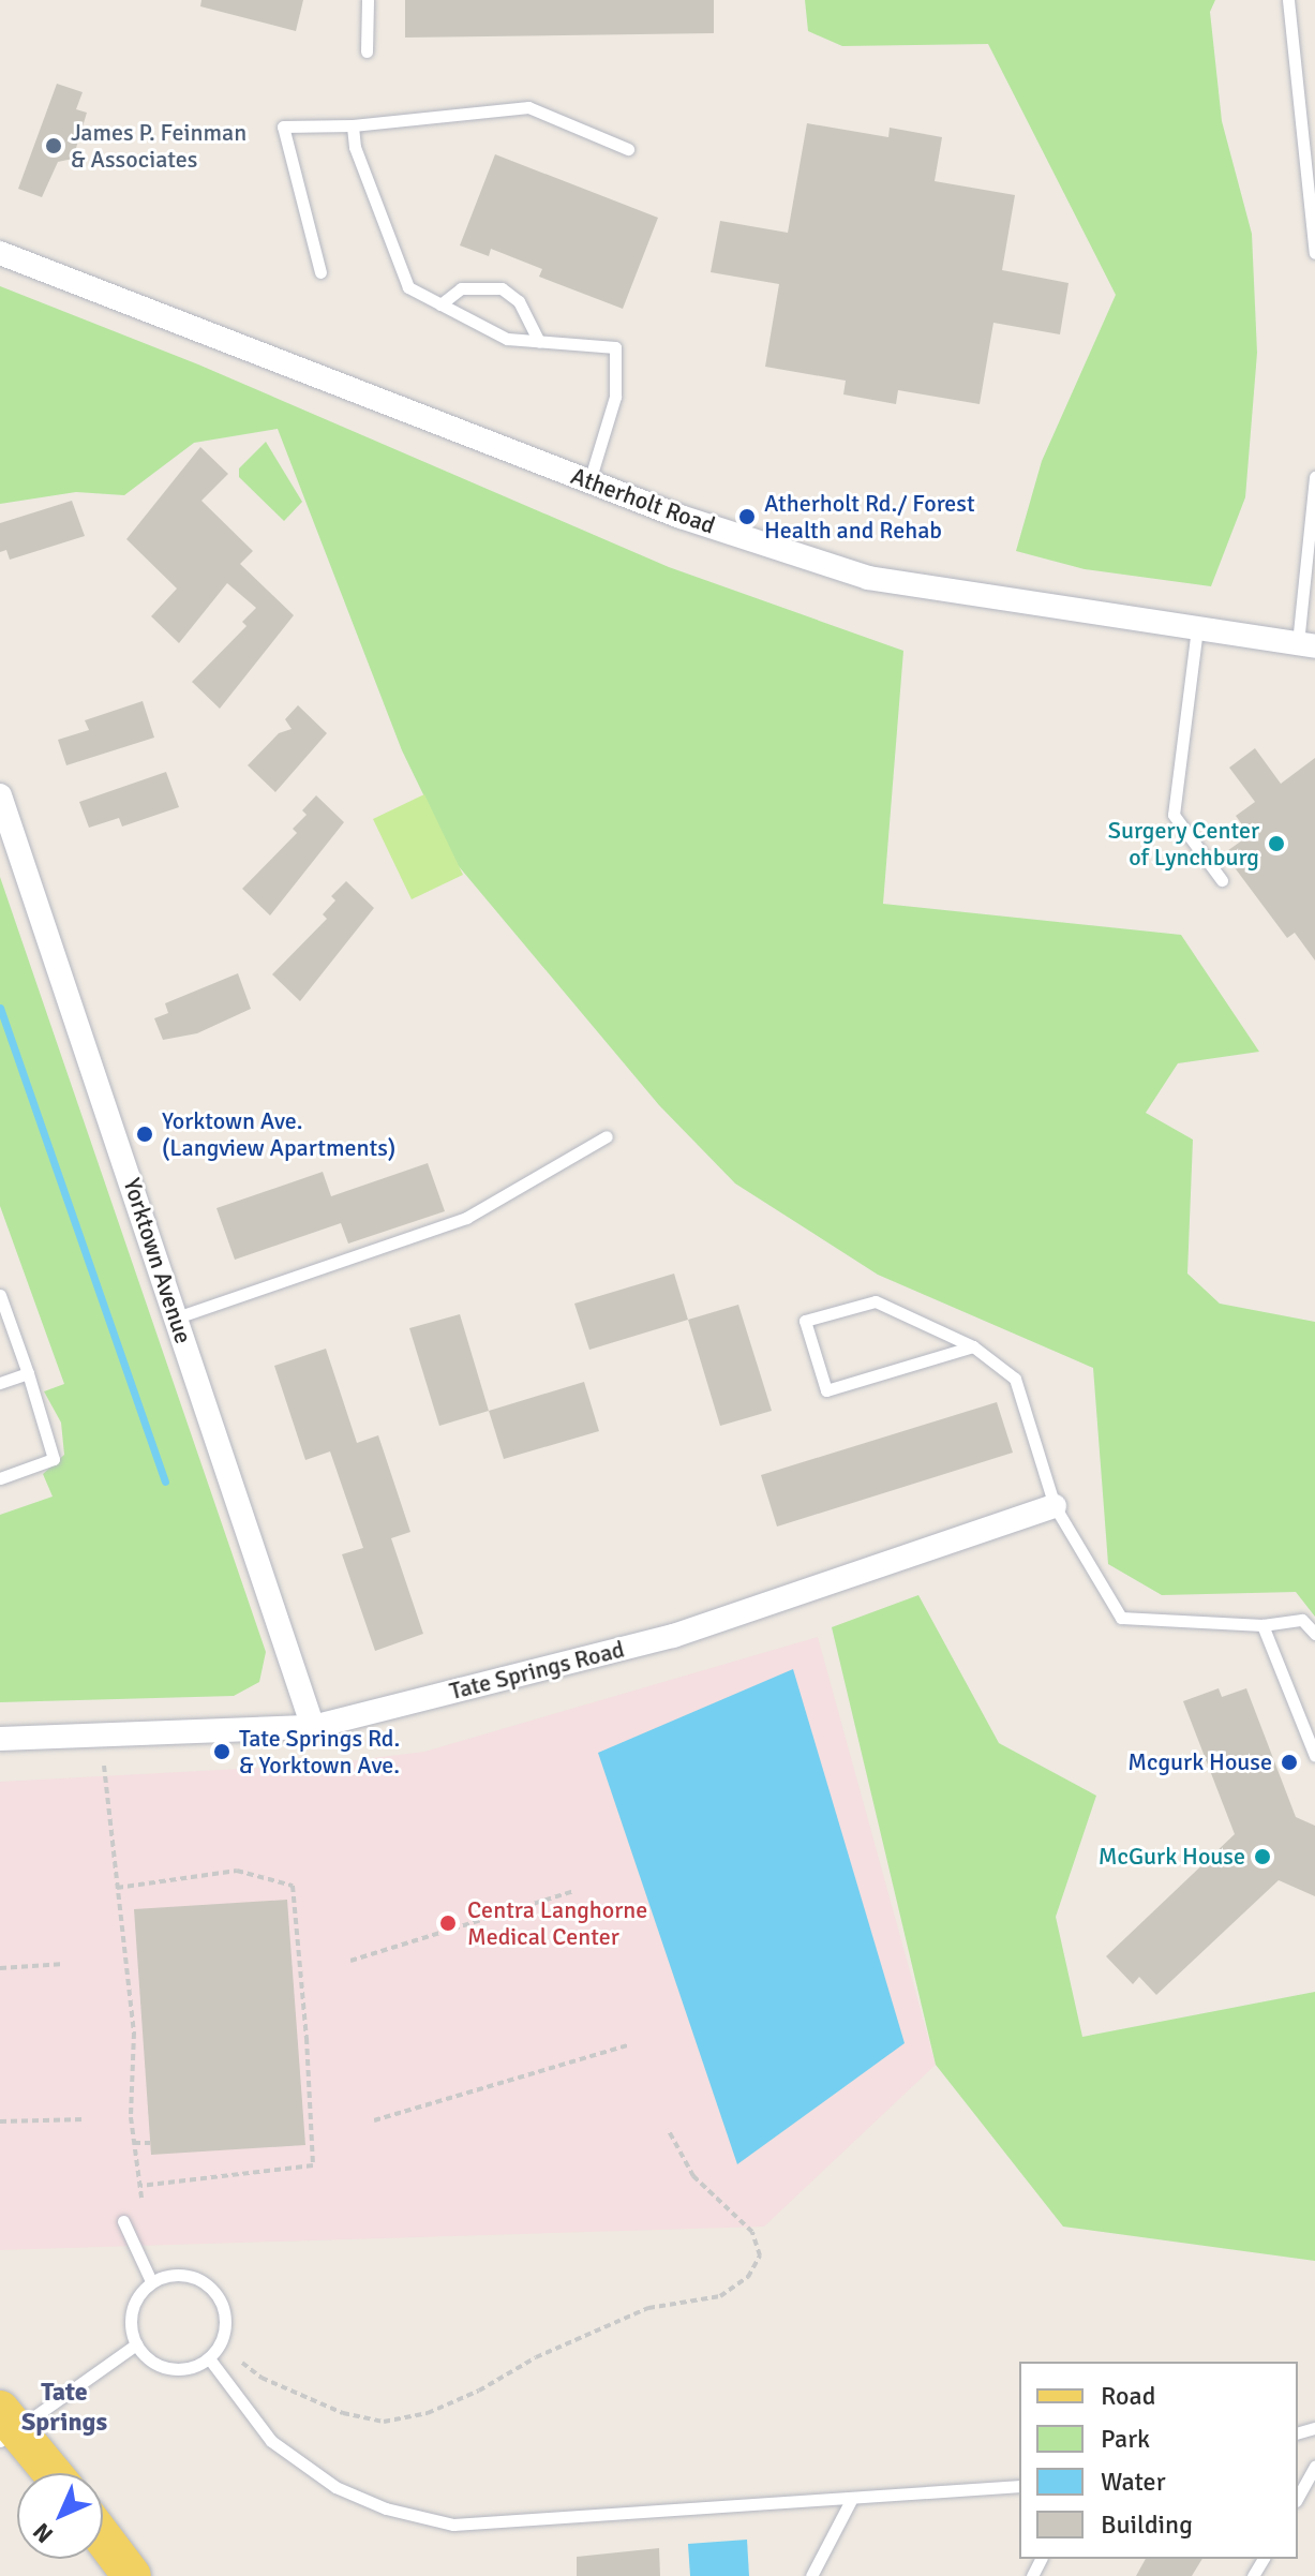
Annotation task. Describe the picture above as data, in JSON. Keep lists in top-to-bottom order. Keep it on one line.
{"streets":{"street":["Atherholt Road","Yorktown Avenue","Tate Springs Road"]},"crossings":[["Yorktown Avenue","Tate Springs Road"]],"districts":["Tate Springs"],"places":["James P. Feinman & Associates","Atherholt Rd./ Forest Health and Rehab","Surgery Center of Lynchburg","Yorktown Ave. (Langview Apartments)","Tate Springs Rd. & Yorktown Ave.","Mcgurk House","McGurk House","Centra Langhorne Medical Center"],"legend":["Road","Park","Water","Building"],"north":"bottom left"}
